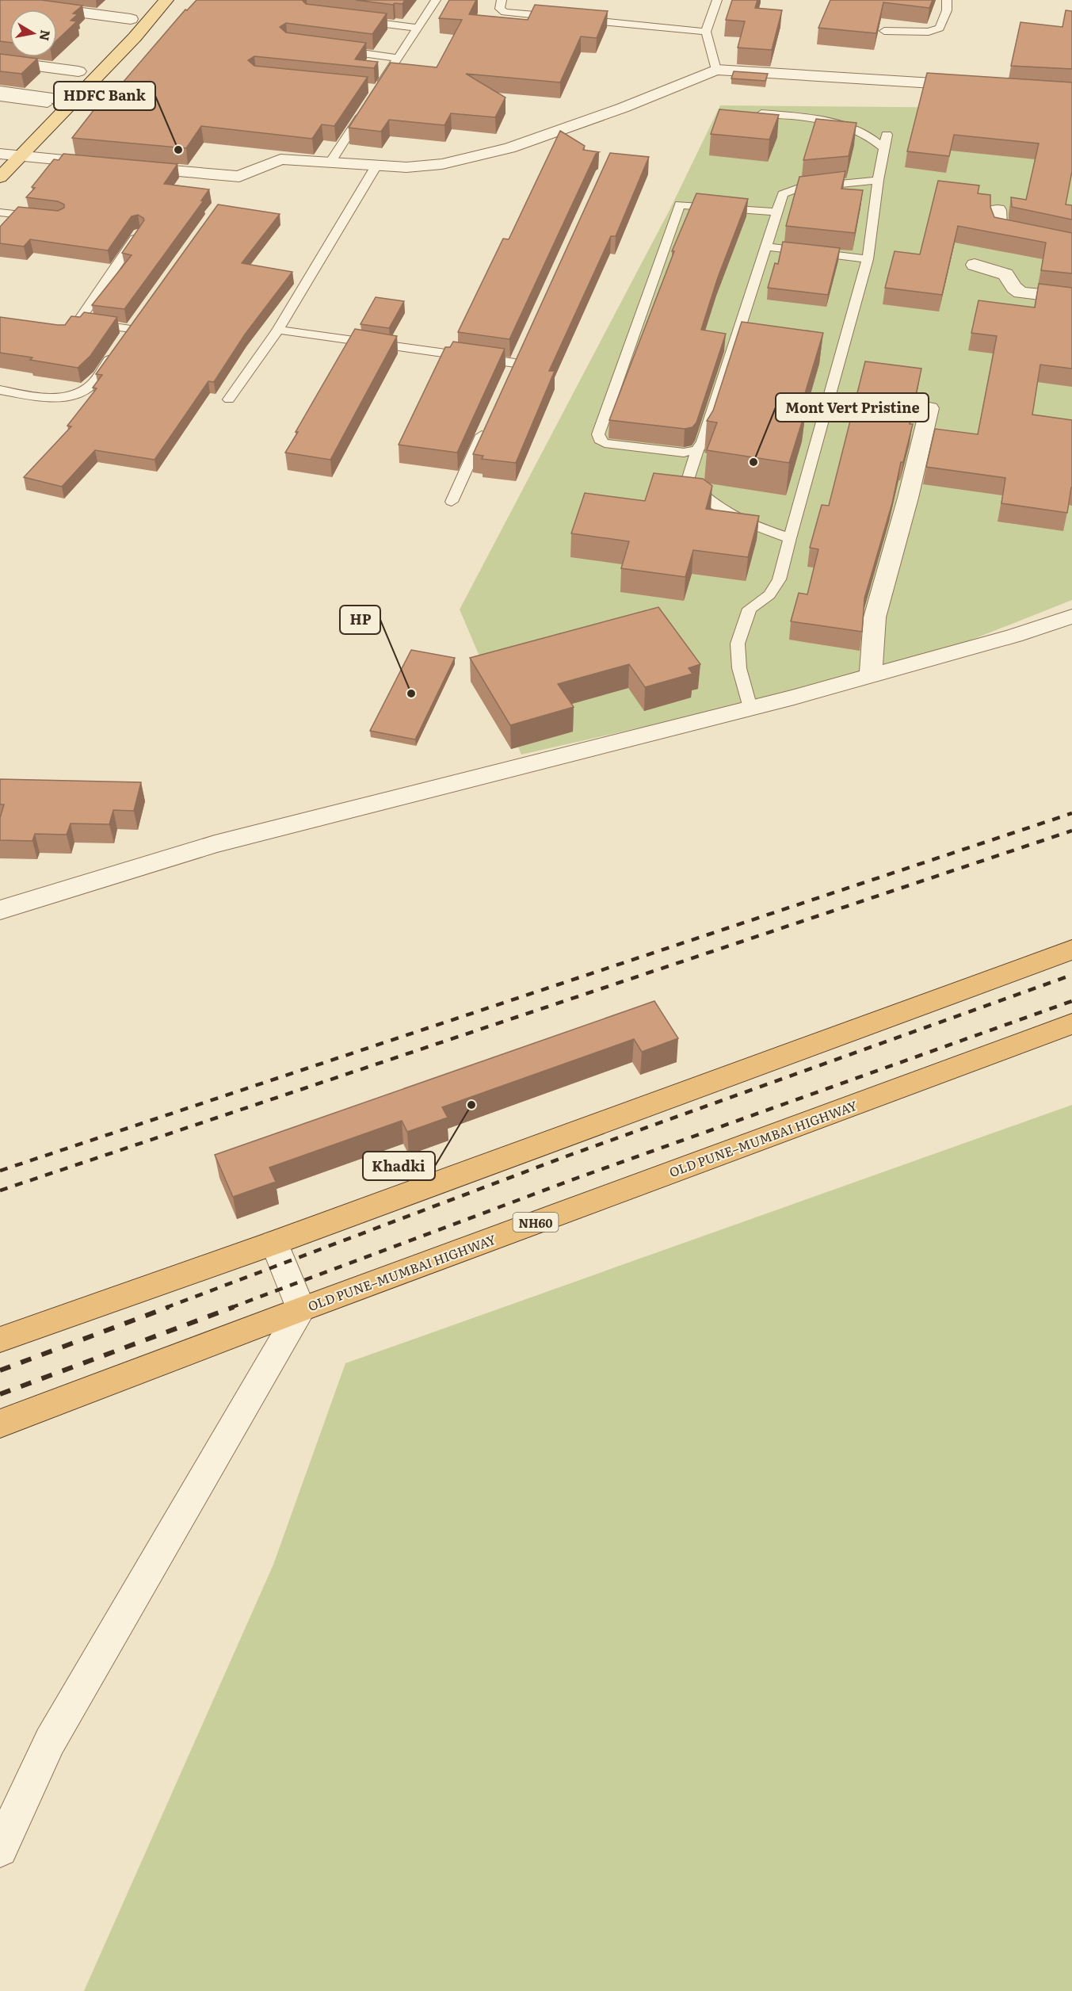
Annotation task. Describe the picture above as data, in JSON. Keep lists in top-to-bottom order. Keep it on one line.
{"streets":{"highway":["OLD PUNE–MUMBAI HIGHWAY","NH60"]},"places":["HDFC Bank","Mont Vert Pristine","HP","Khadki"],"north":"right"}
